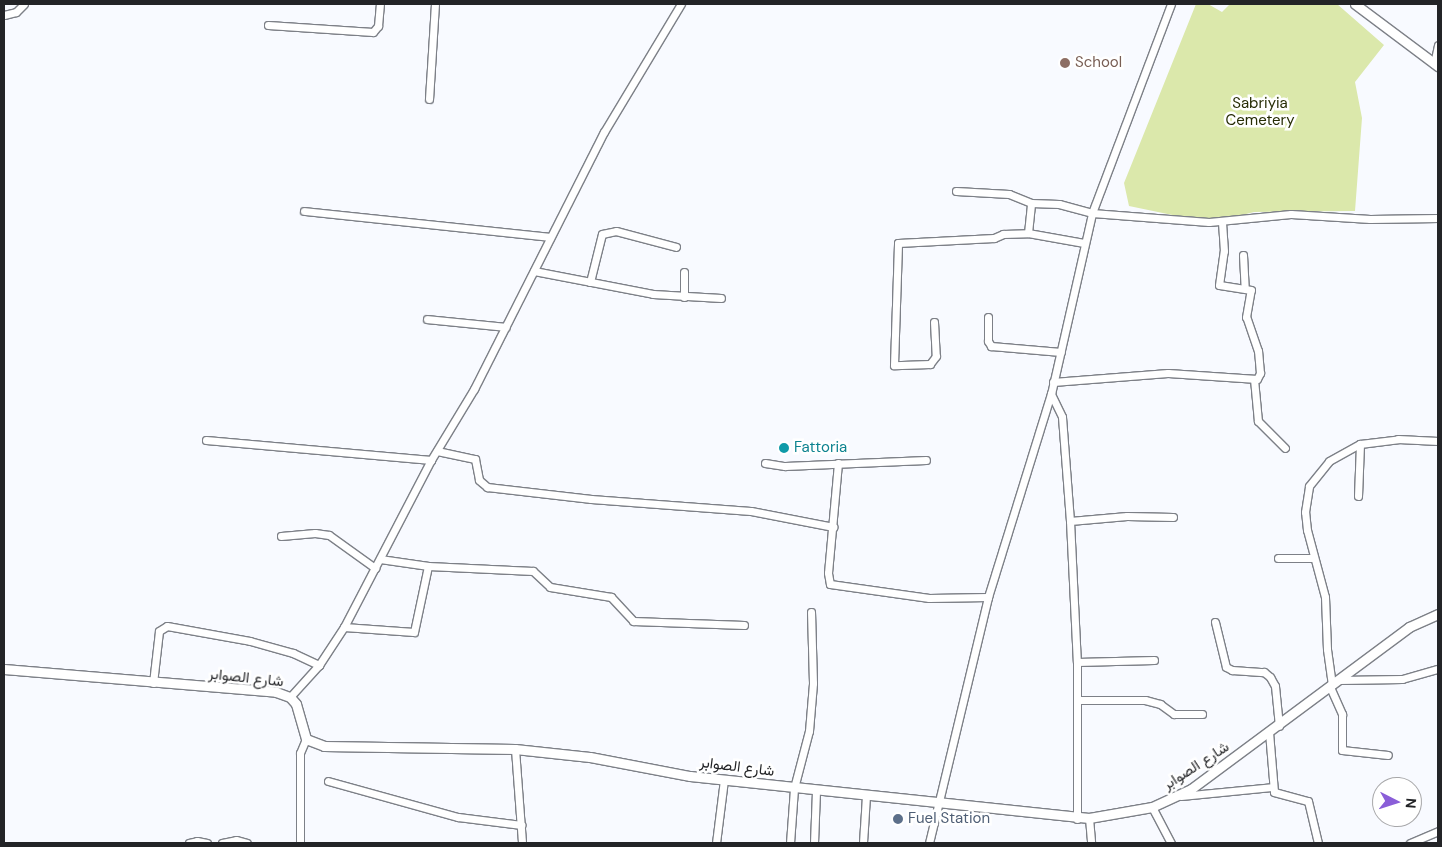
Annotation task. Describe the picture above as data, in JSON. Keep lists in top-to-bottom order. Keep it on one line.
{"streets":{"street":["شارع الصوابر"]},"parks":["Sabriyia Cemetery"],"places":["School","Fattoria","Fuel Station"],"north":"right"}
